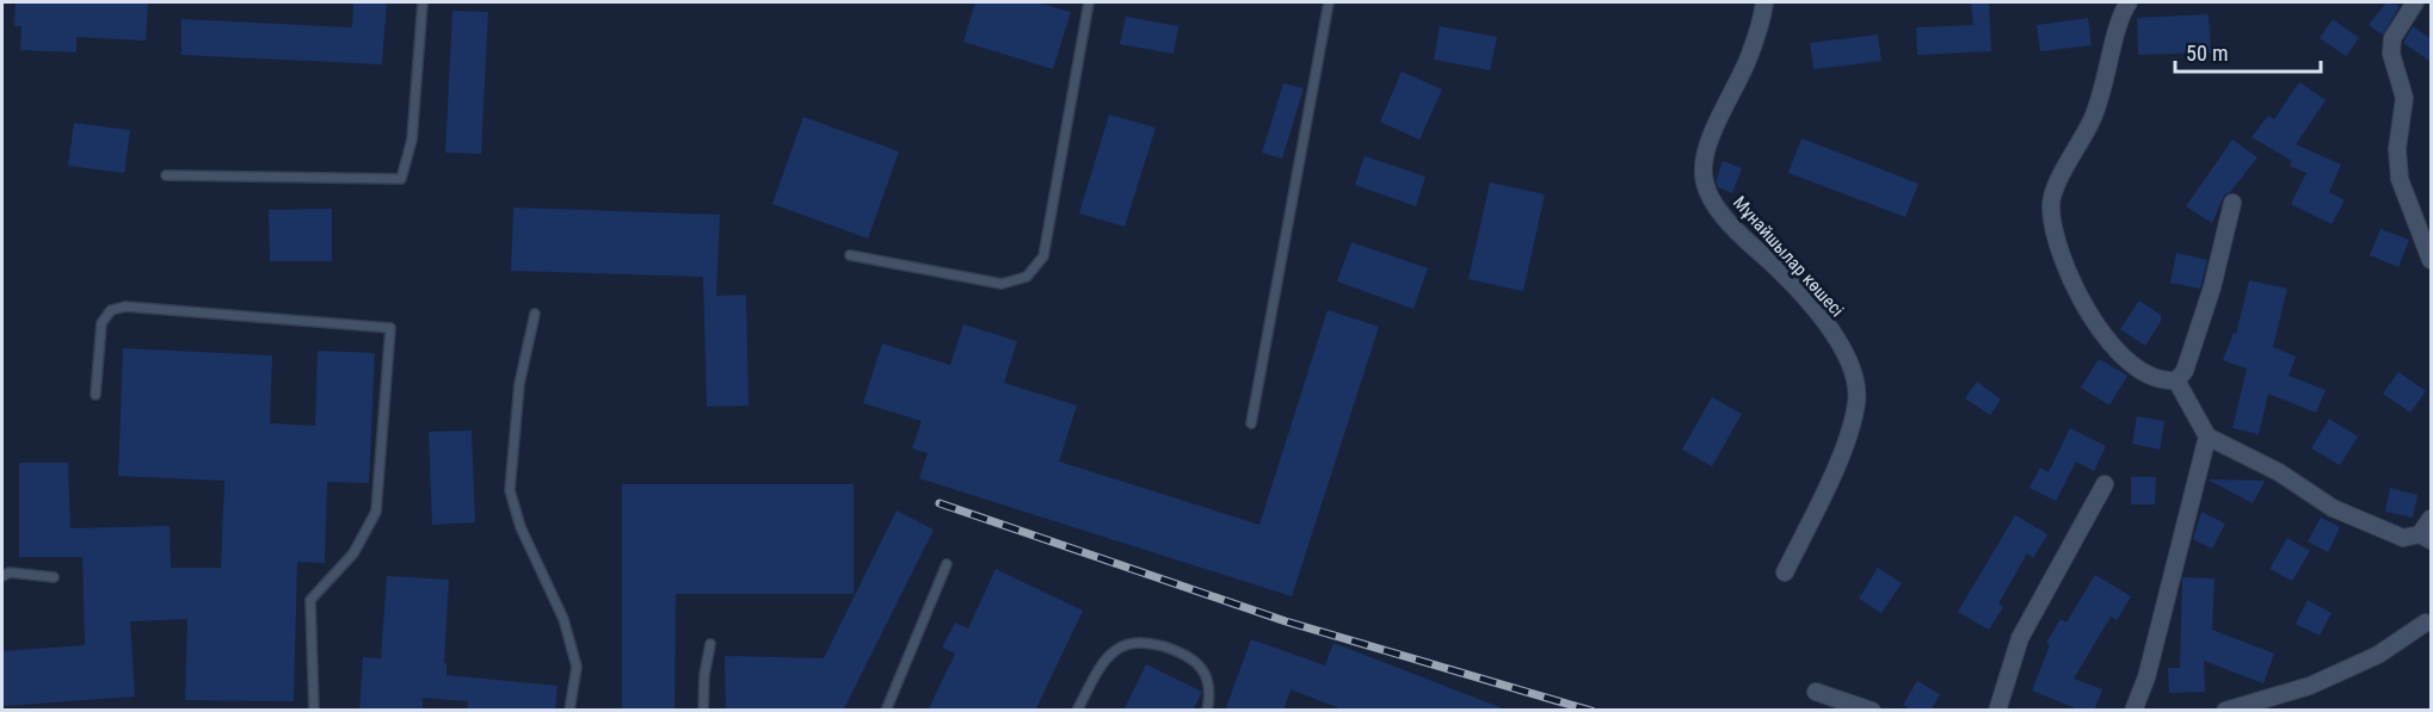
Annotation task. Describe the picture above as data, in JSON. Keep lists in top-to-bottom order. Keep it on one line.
{"streets":{"street":["Мұнайшылар көшесі"]},"scale_bar":"50 m"}
